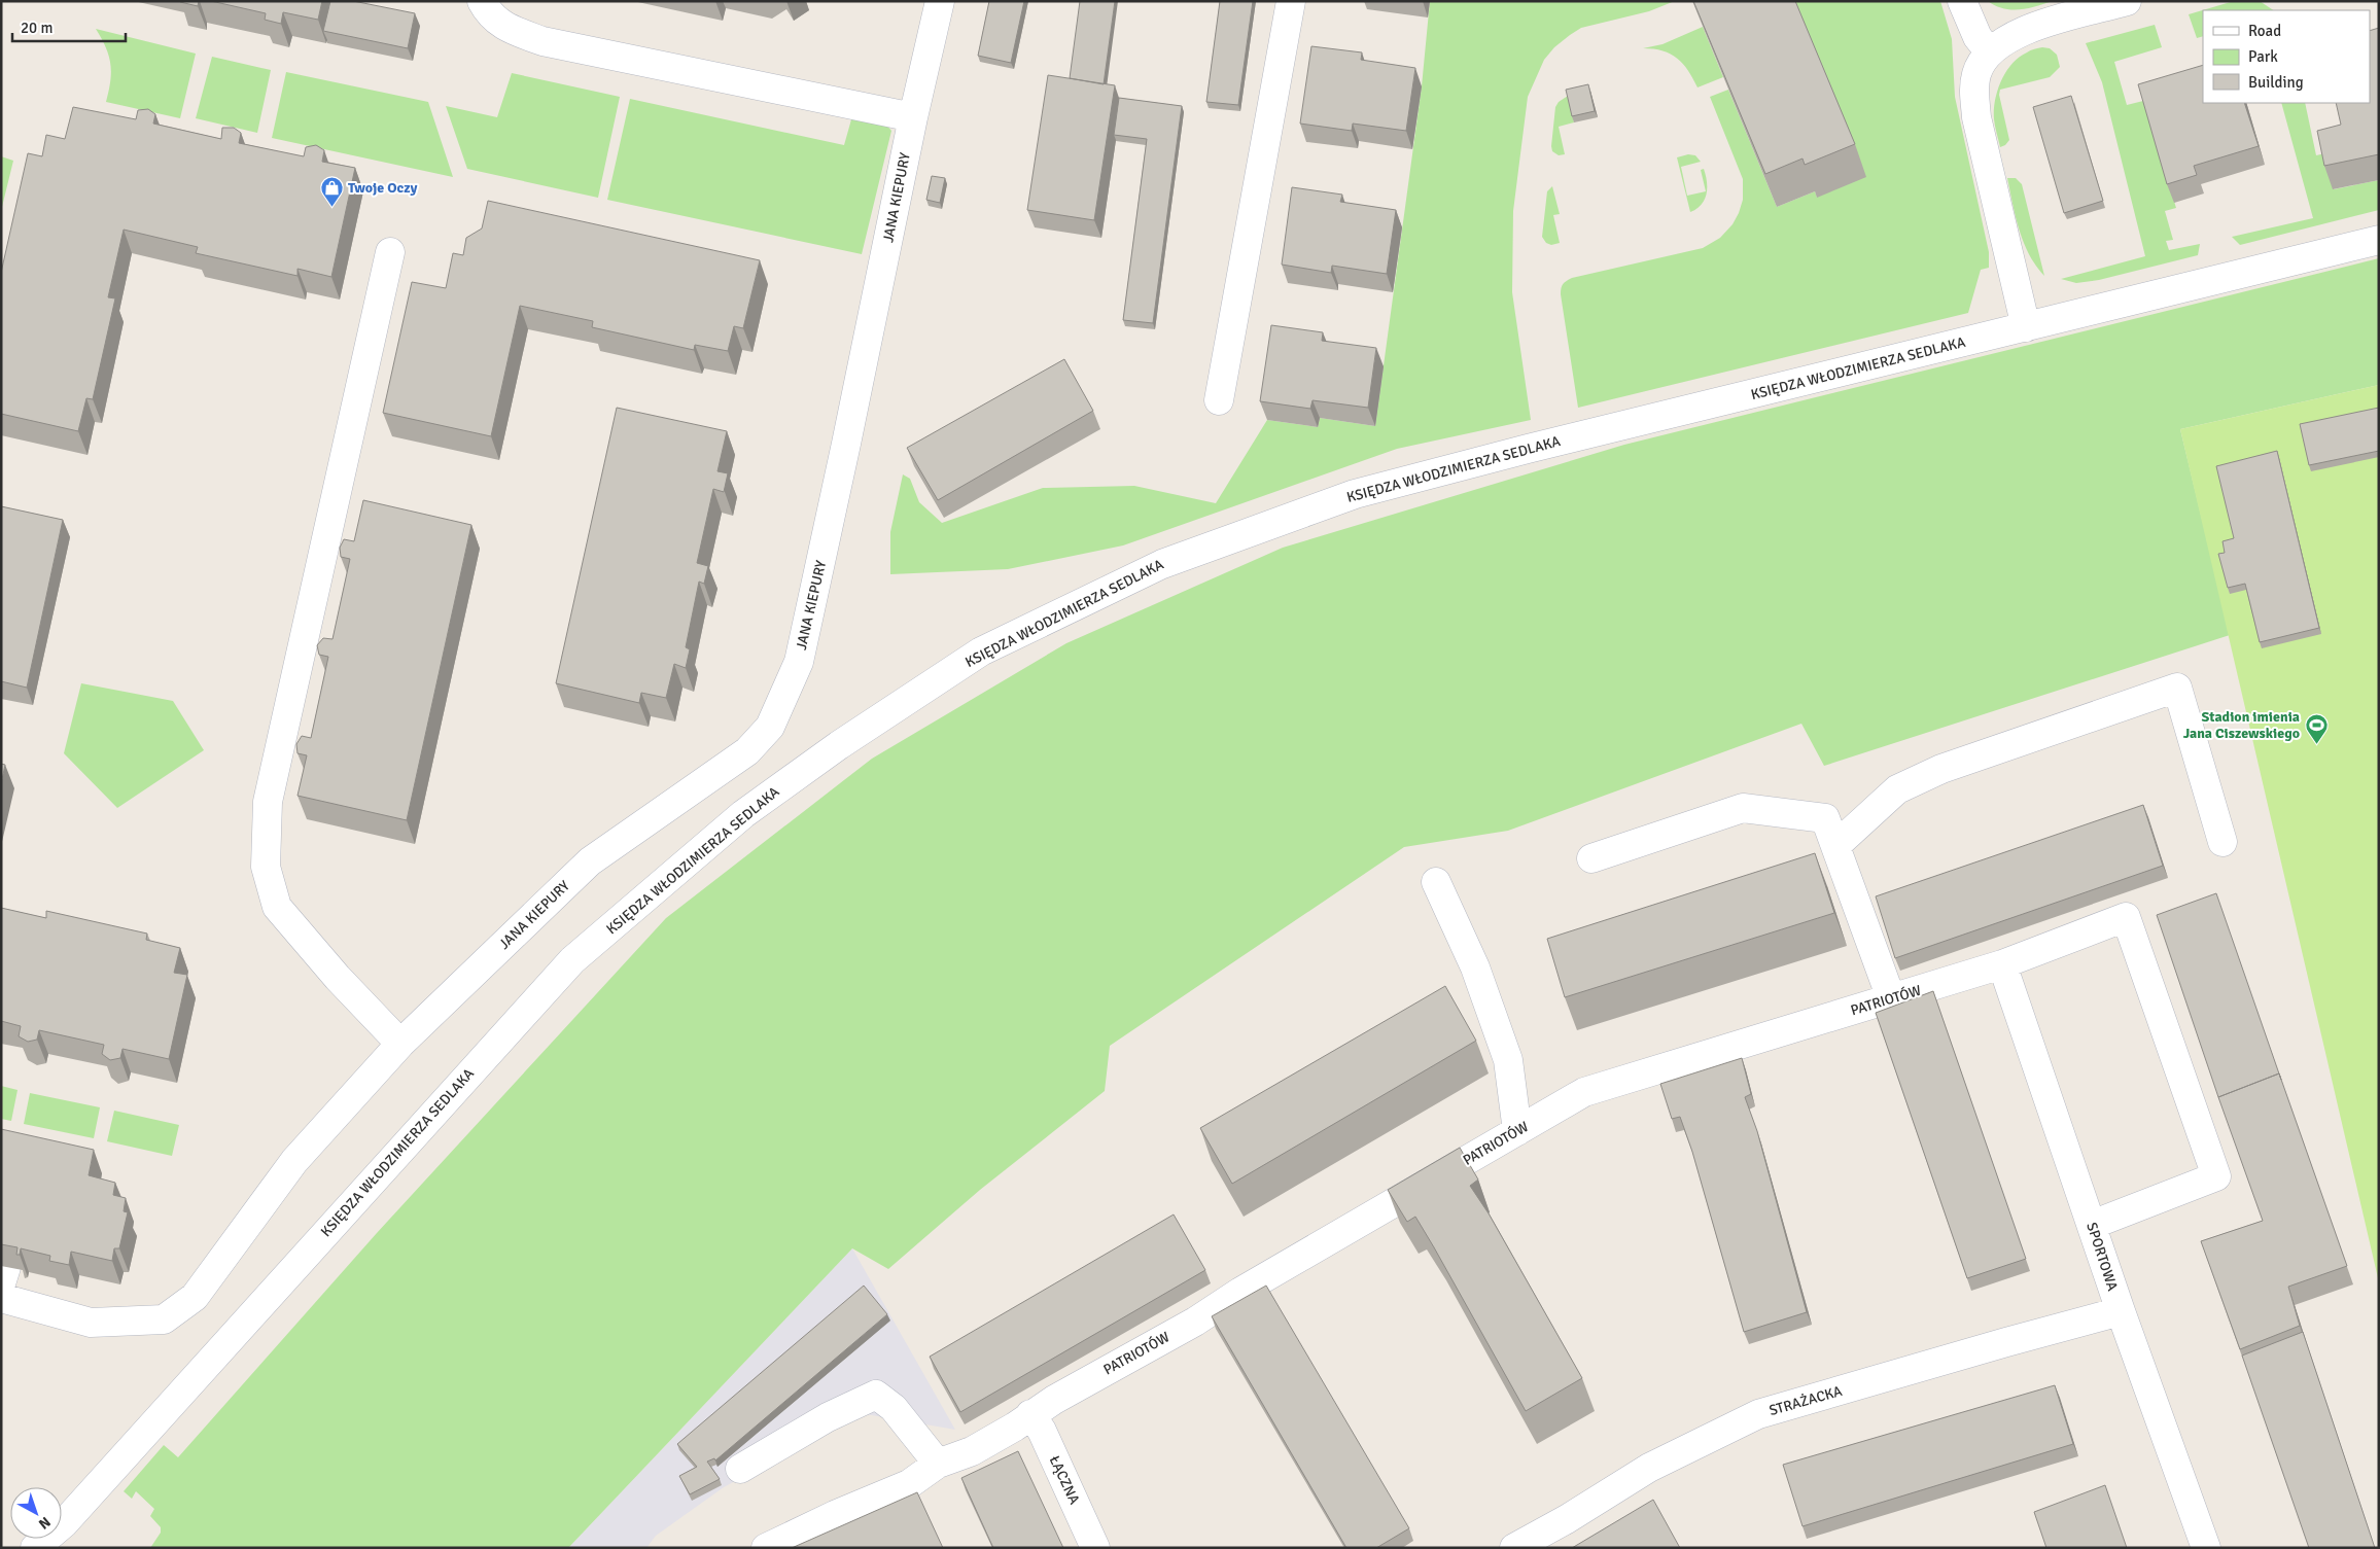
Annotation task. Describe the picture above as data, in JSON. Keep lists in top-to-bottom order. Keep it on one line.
{"streets":{"street":["JANA KIEPURY","KSIĘDZA WŁODZIMIERZA SEDLAKA","PATRIOTÓW","SPORTOWA","STRAŻACKA","ŁĄCZNA"]},"crossings":[["PATRIOTÓW","SPORTOWA"],["PATRIOTÓW","ŁĄCZNA"],["SPORTOWA","STRAŻACKA"]],"places":{"shop":["Twoje Oczy"],"sports":["Stadion imienia Jana Ciszewskiego"]},"legend":["Road","Park","Building"],"scale_bar":"20 m","north":"bottom right"}
